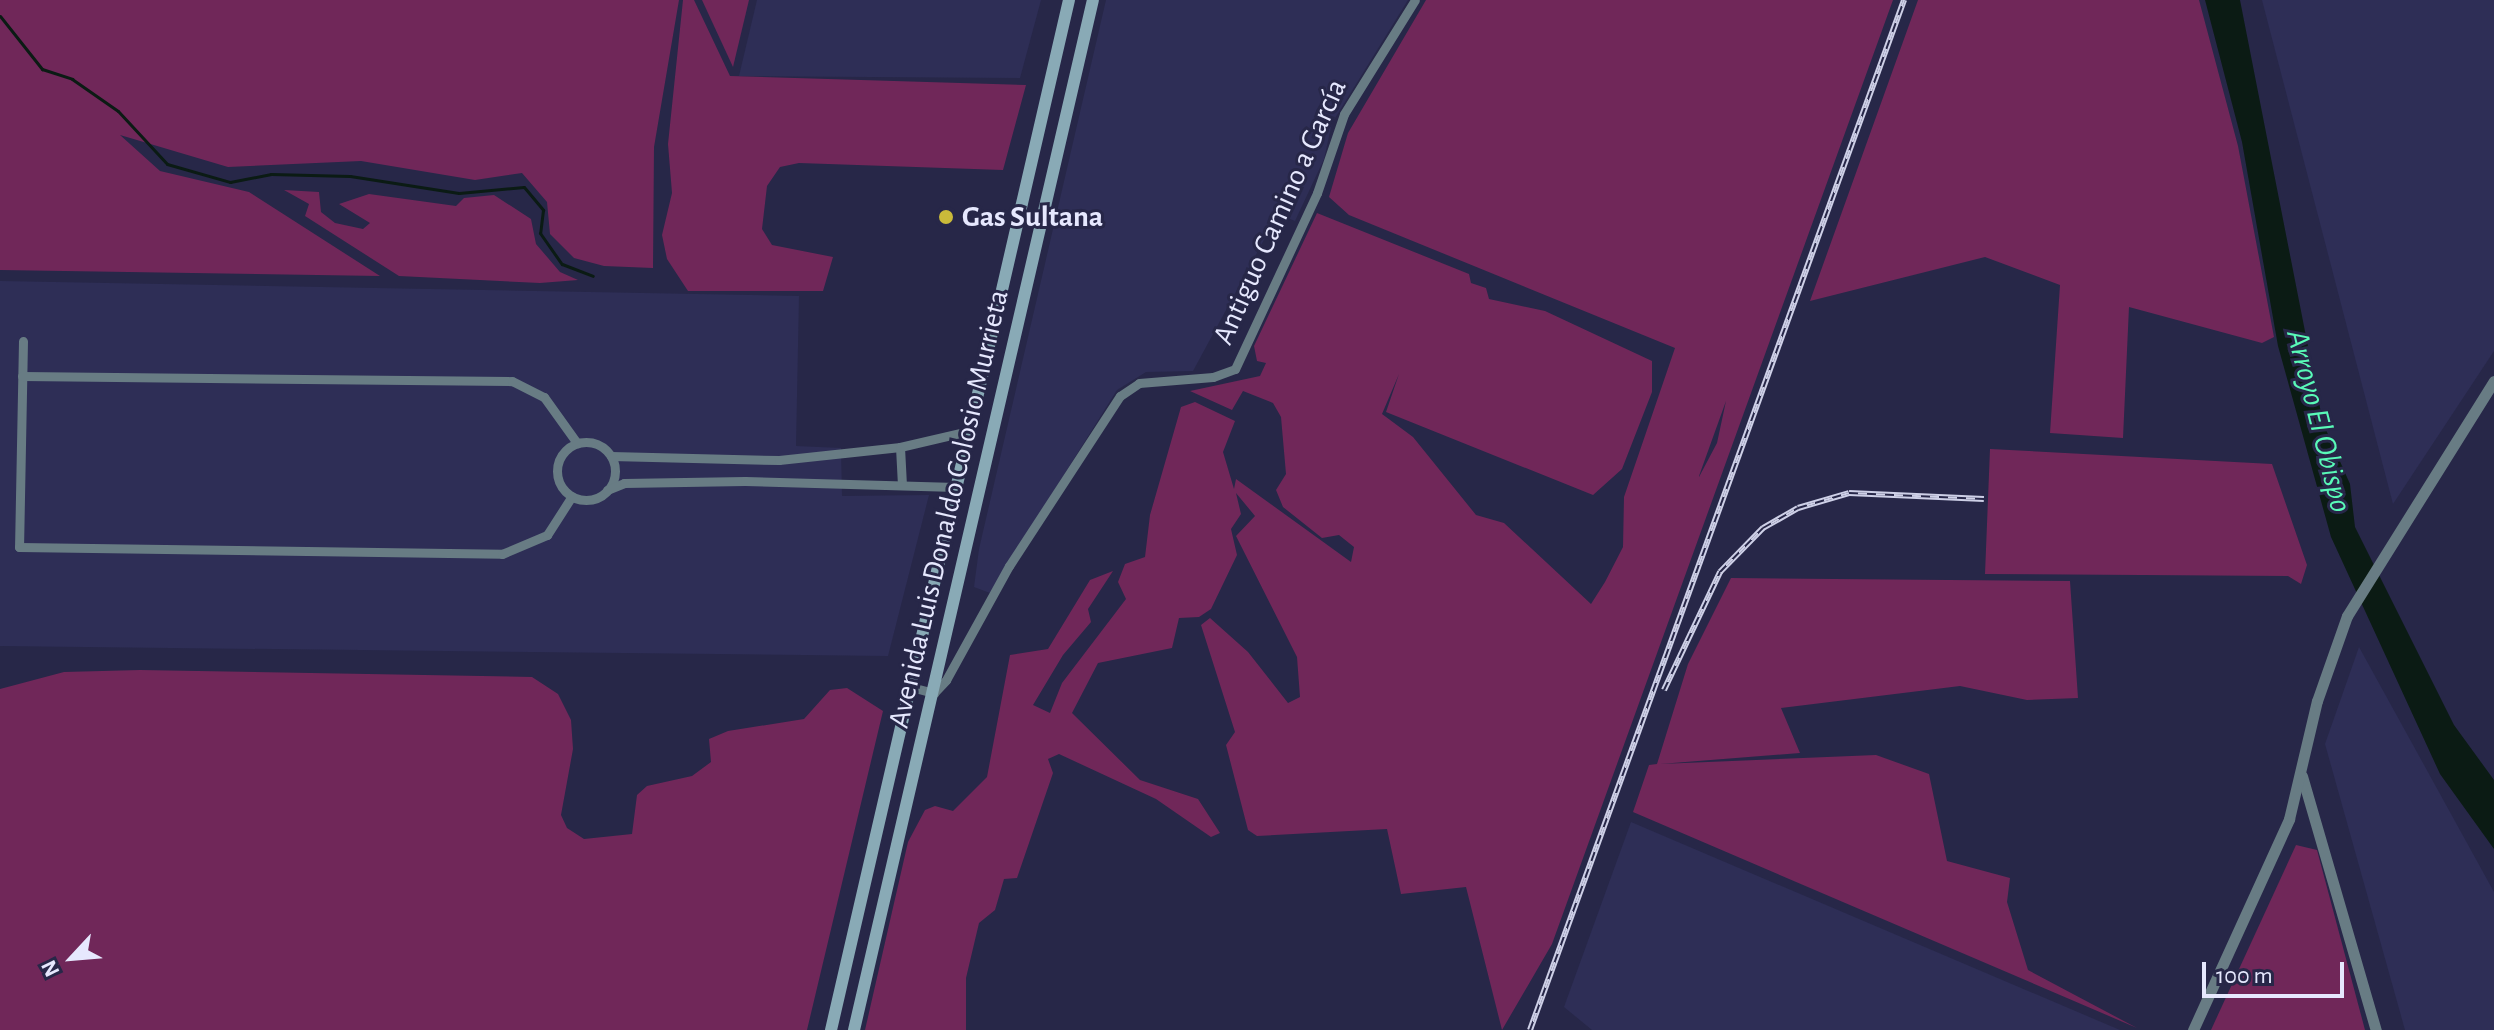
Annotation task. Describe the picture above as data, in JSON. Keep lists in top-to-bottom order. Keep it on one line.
{"streets":{"main road":["Avenida Luis Donaldo Colosio Murrieta"],"street":["Antiguo Camino a García"]},"crossings":[["Antiguo Camino a García","Avenida Luis Donaldo Colosio Murrieta"]],"water":["Arroyo El Obispo"],"places":["Gas Sultana"],"scale_bar":"100 m","north":"bottom left"}
